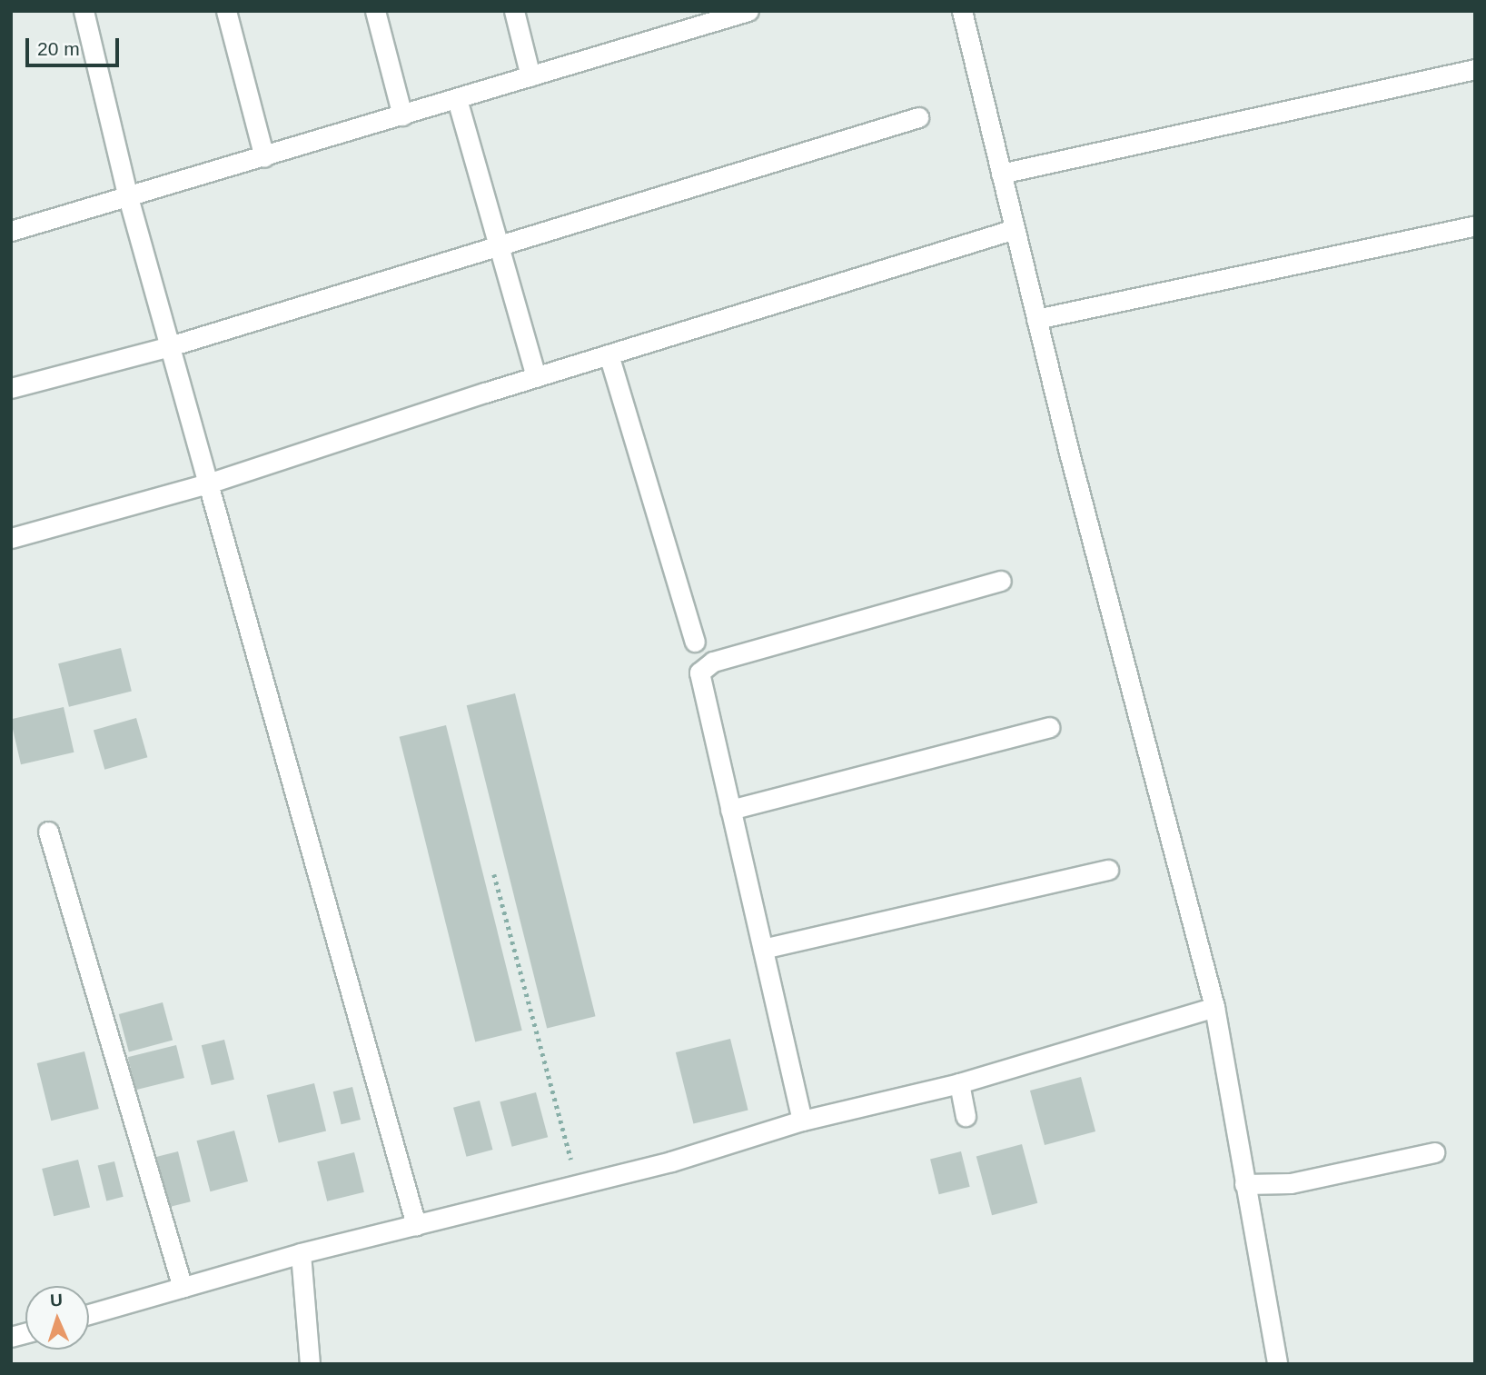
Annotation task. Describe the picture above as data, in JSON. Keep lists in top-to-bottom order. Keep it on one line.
{"scale_bar":"20 m","north":"top"}
